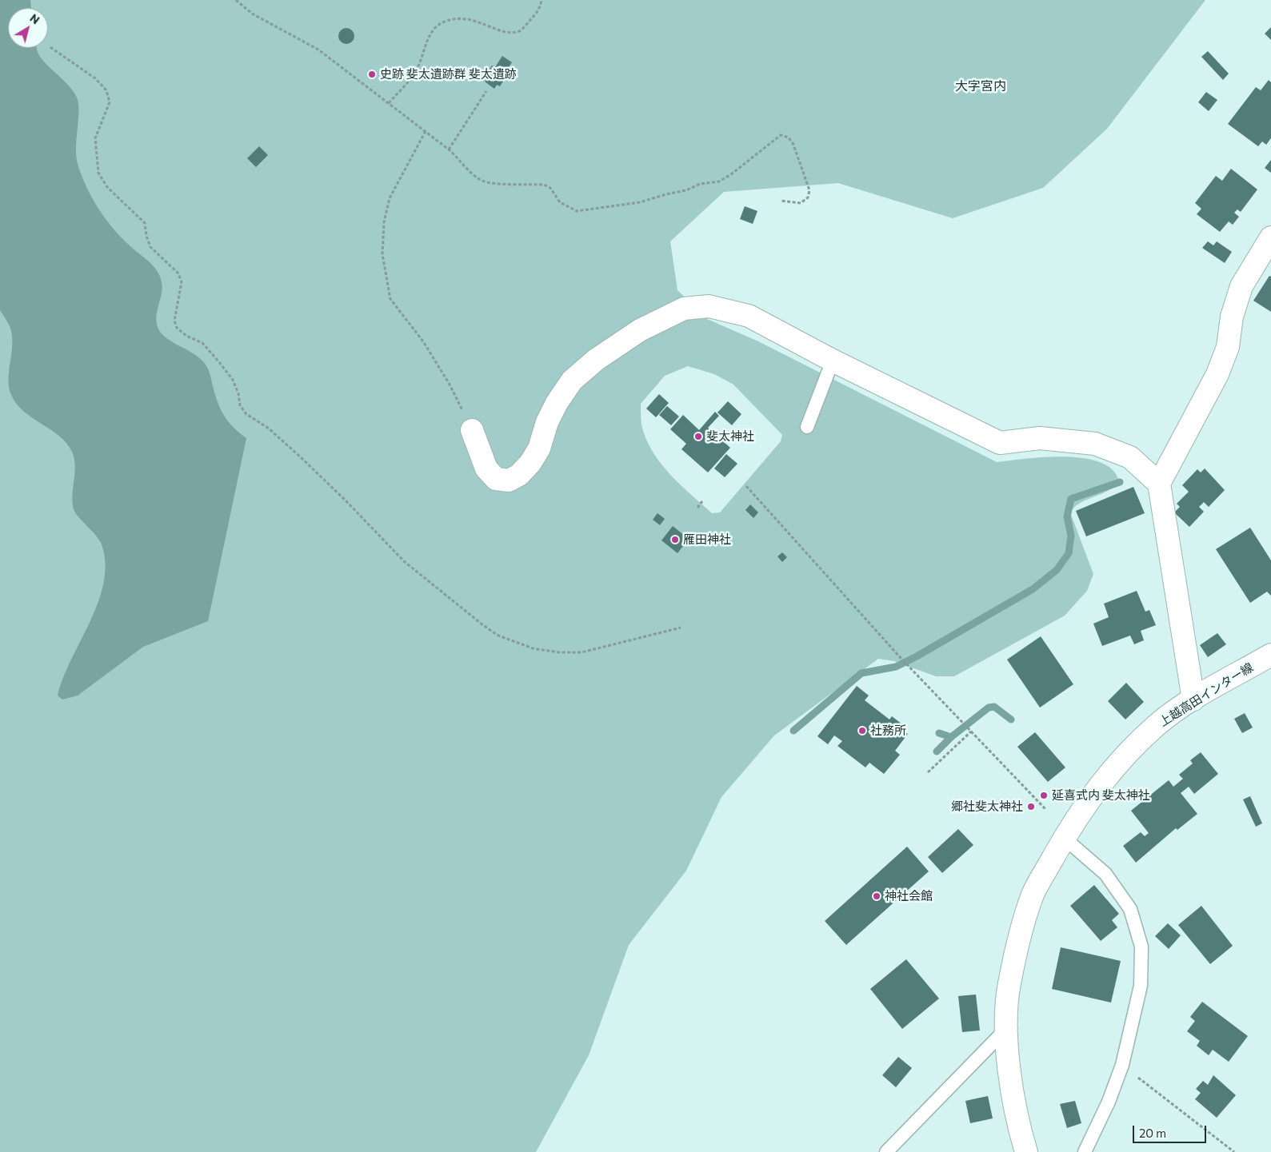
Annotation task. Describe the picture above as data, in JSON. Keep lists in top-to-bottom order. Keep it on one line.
{"streets":{"street":["上越高田インター線"]},"districts":["大字宮内"],"places":["史跡 斐太遺跡群 斐太遺跡","斐太神社","雁田神社","社務所","延喜式内 斐太神社","郷社斐太神社","神社会館"],"scale_bar":"20 m","north":"top right"}
